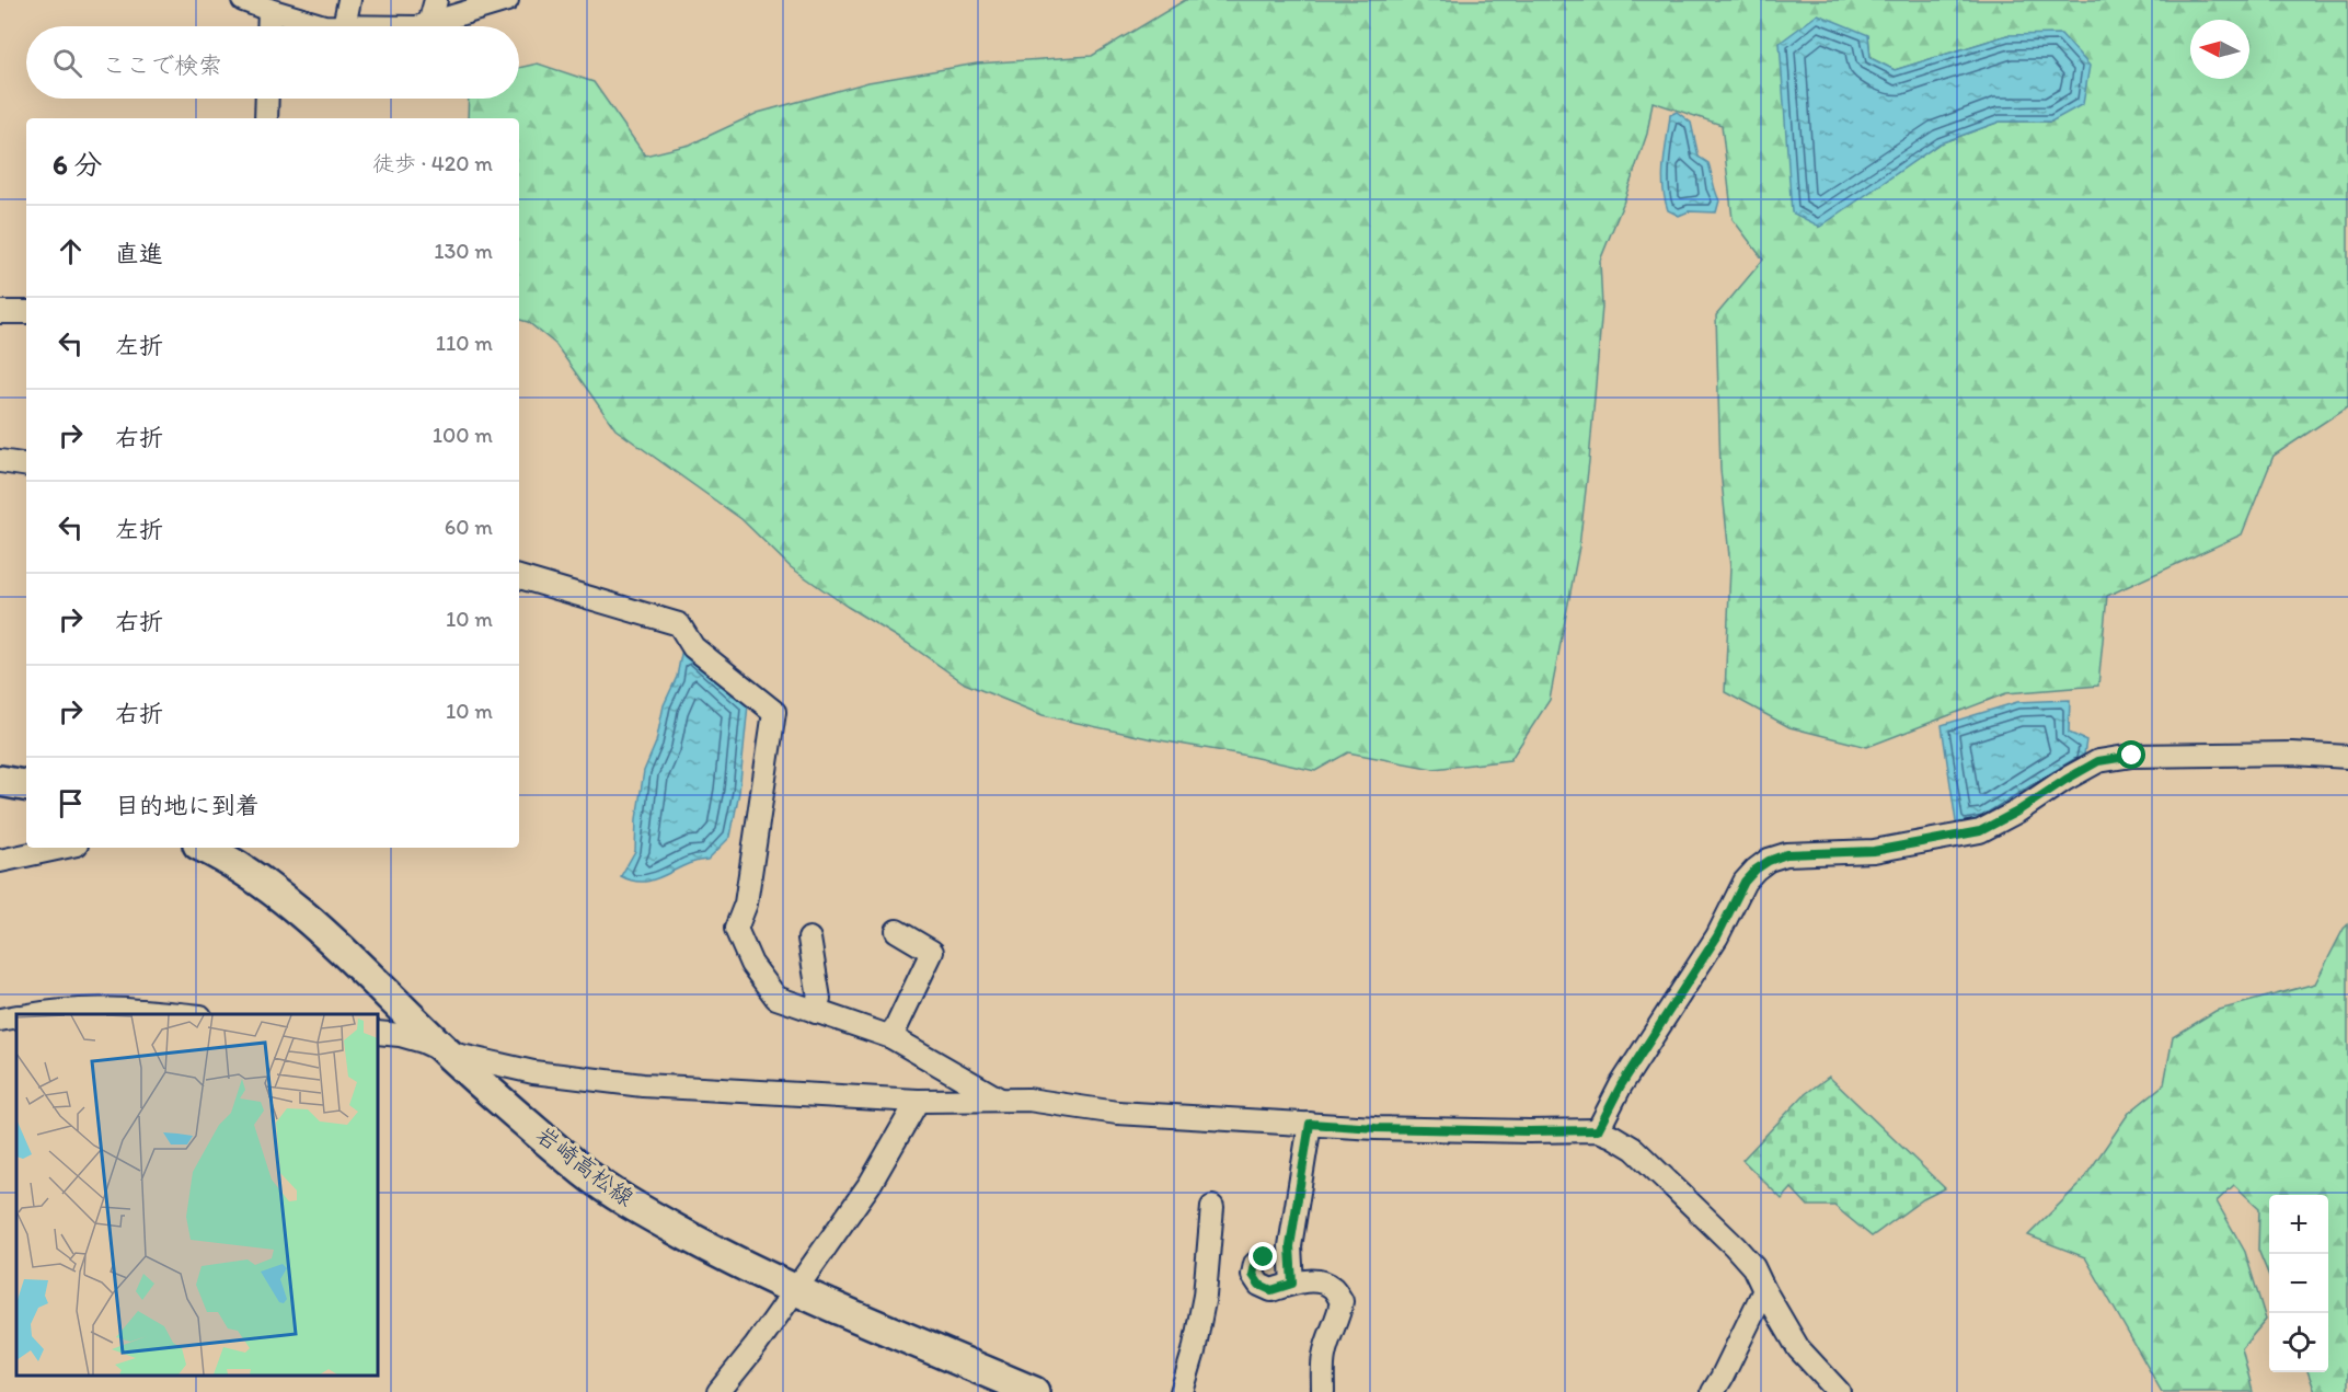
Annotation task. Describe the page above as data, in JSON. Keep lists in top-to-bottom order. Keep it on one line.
{"streets":{"main road":["岩崎高松線"]},"north":"left","page":{"search":"ここで検索","heading":["6 分","徒歩 · 420 m"],"list":[["直進","130 m"],["左折","110 m"],["右折","100 m"],["左折","60 m"],["右折","10 m"],["右折","10 m"],"目的地に到着"],"map_buttons":["+","−"]}}
